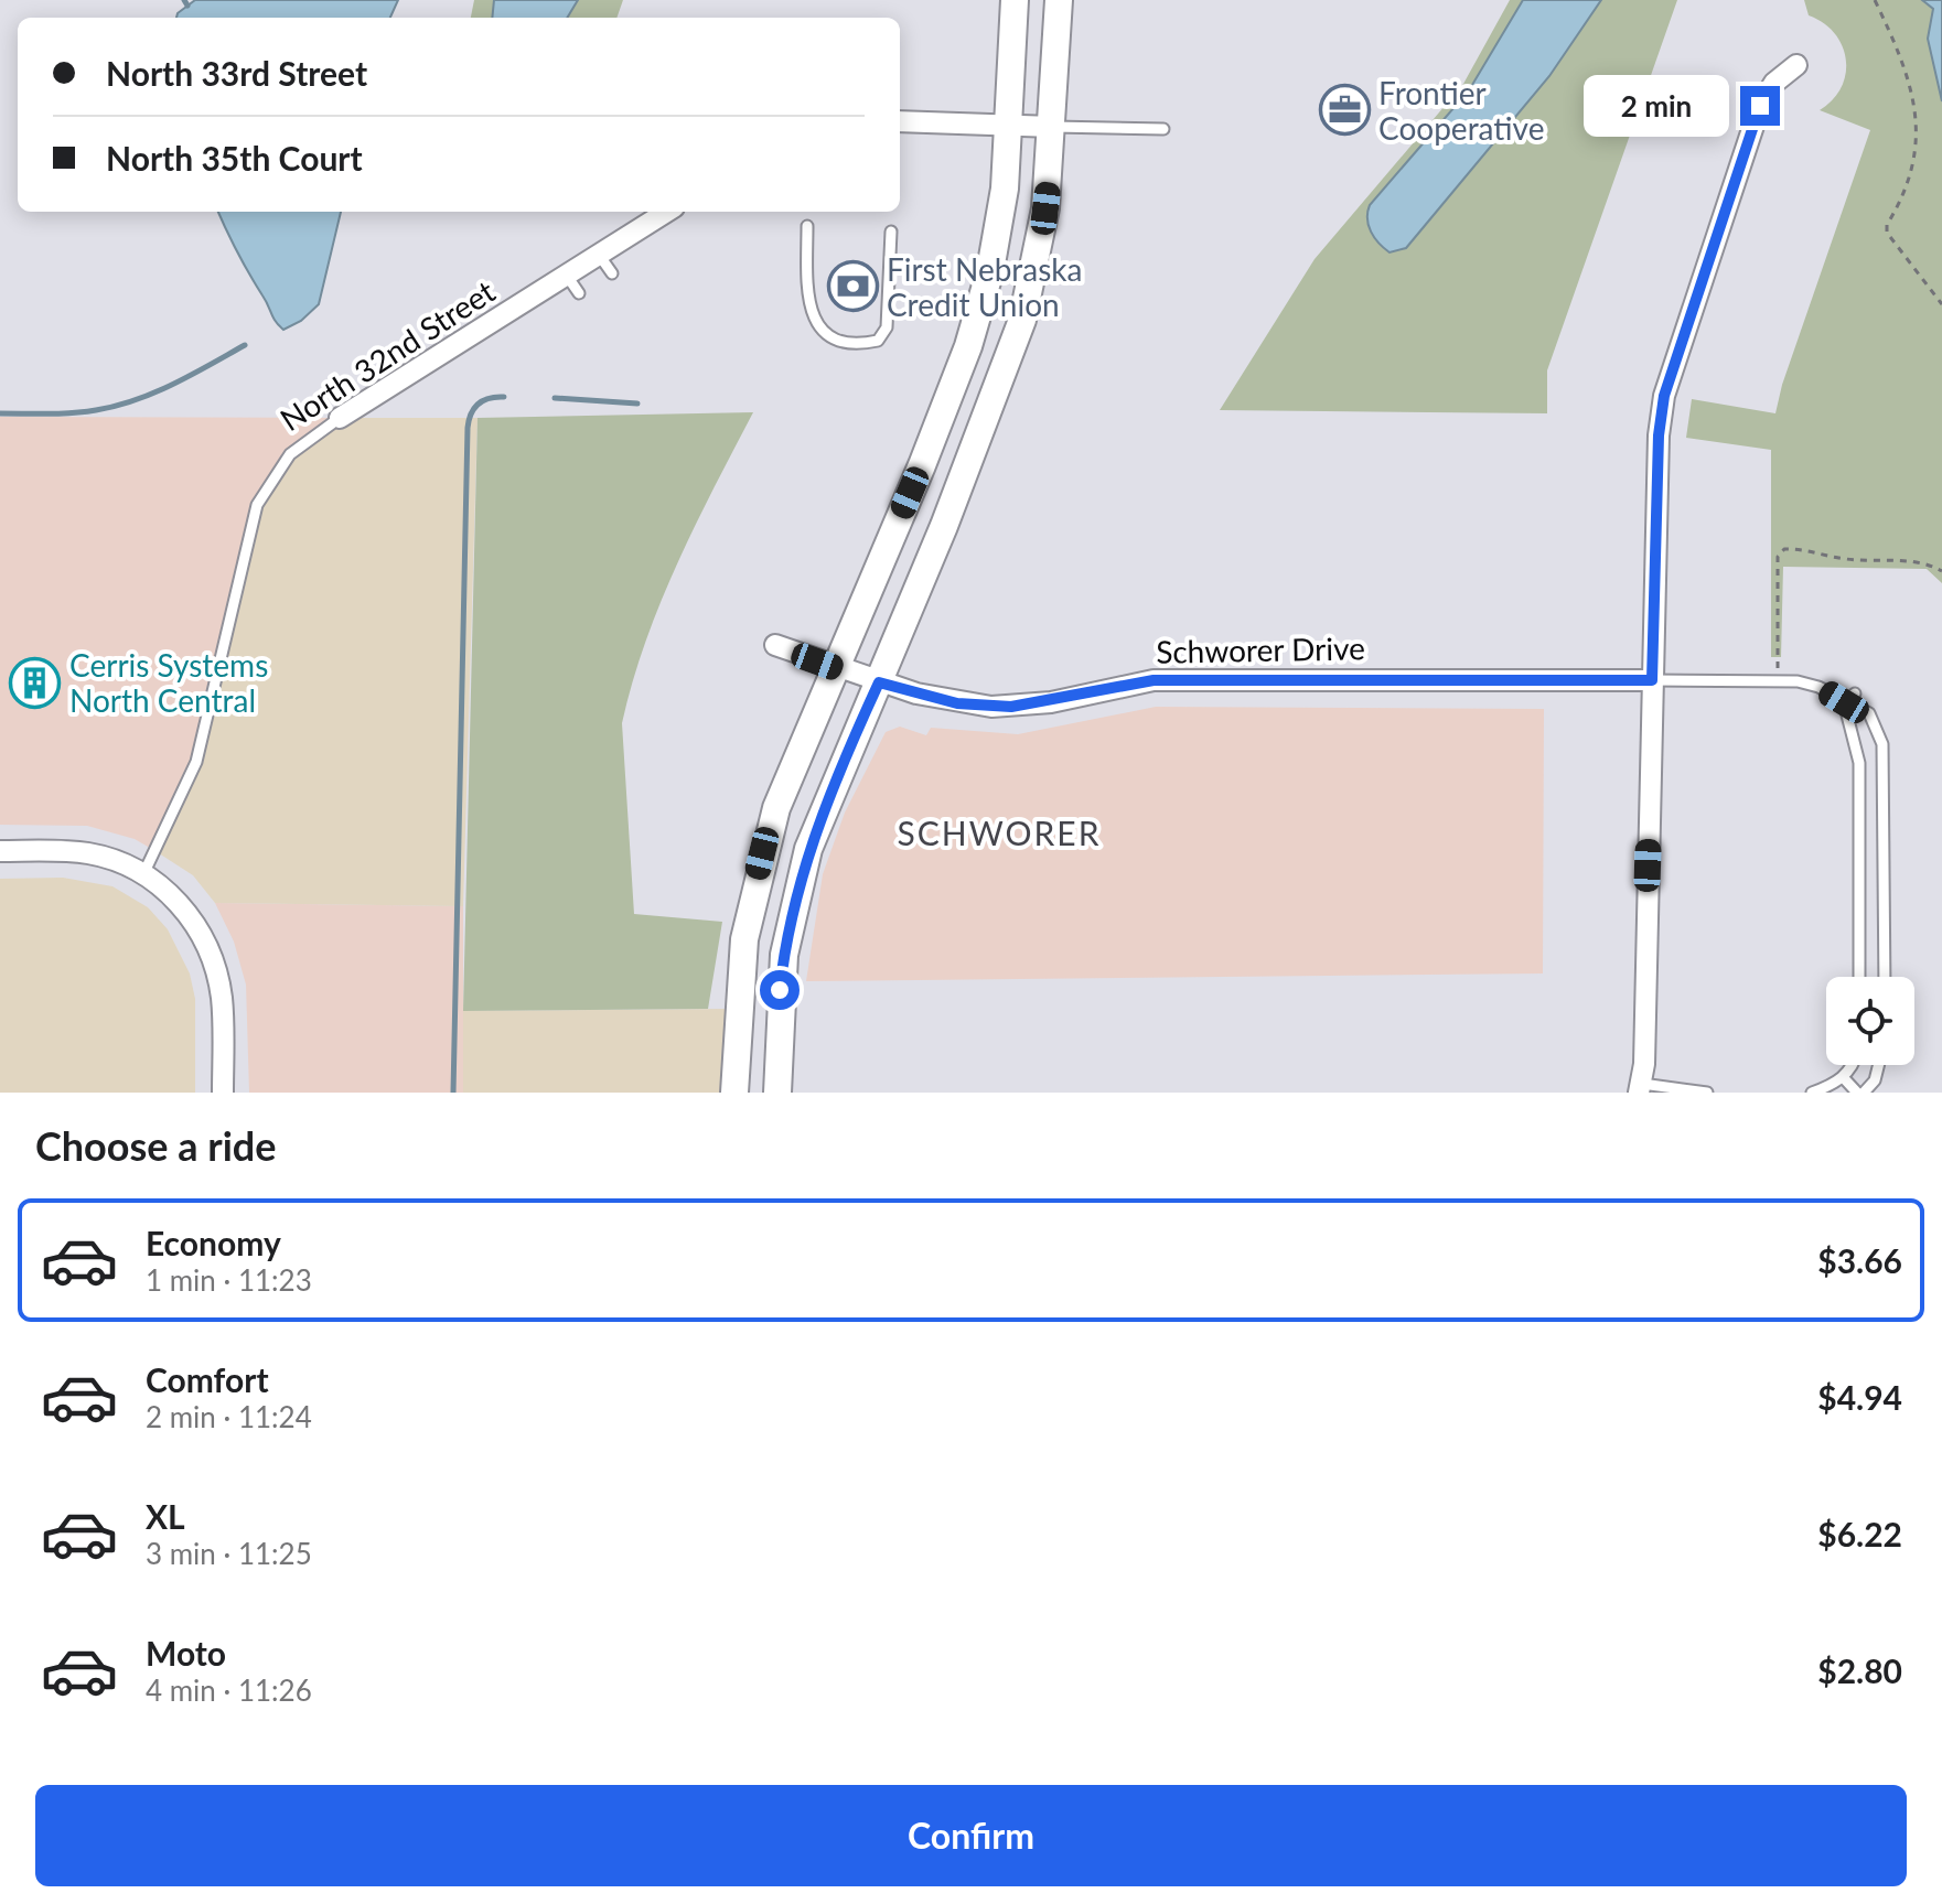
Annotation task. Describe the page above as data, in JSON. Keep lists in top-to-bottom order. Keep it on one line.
{"streets":{"street":["North 32nd Street","Schworer Drive"]},"districts":["SCHWORER"],"places":{"office":["Frontier Cooperative"],"bank":["First Nebraska Credit Union"],"building":["Cerris Systems North Central"]},"page":{"banner":["North 33rd Street","North 35th Court"],"bubble":"2 min","heading":"Choose a ride","list":[{"name":"Economy","note":"1 min · 11:23","value":"$3.66"},{"name":"Comfort","note":"2 min · 11:24","value":"$4.94"},{"name":"XL","note":"3 min · 11:25","value":"$6.22"},{"name":"Moto","note":"4 min · 11:26","value":"$2.80"}],"buttons":"Confirm"}}
